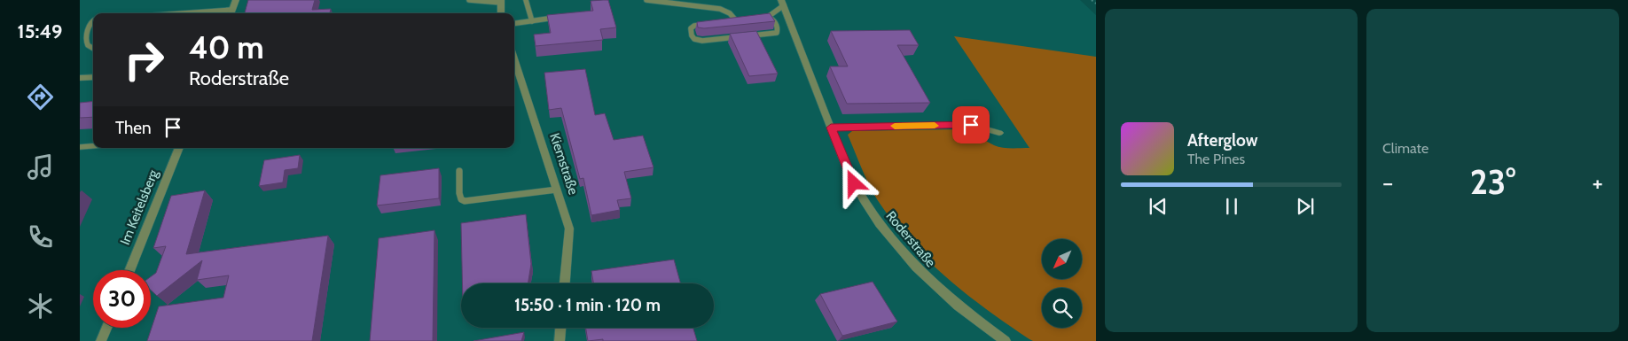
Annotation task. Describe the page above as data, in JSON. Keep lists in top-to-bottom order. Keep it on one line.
{"streets":{"street":["Kiemstraße","Im Keitelsberg","Roderstraße"]},"north":"bottom left","page":{"tabs":"15:49","tile":"Climate","turn":["40 m","Roderstraße"],"then":"Then","song":["Afterglow","The Pines"],"heat":["−","23°","+"],"limit":"30","trip":"15:50 · 1 min · 120 m"}}
